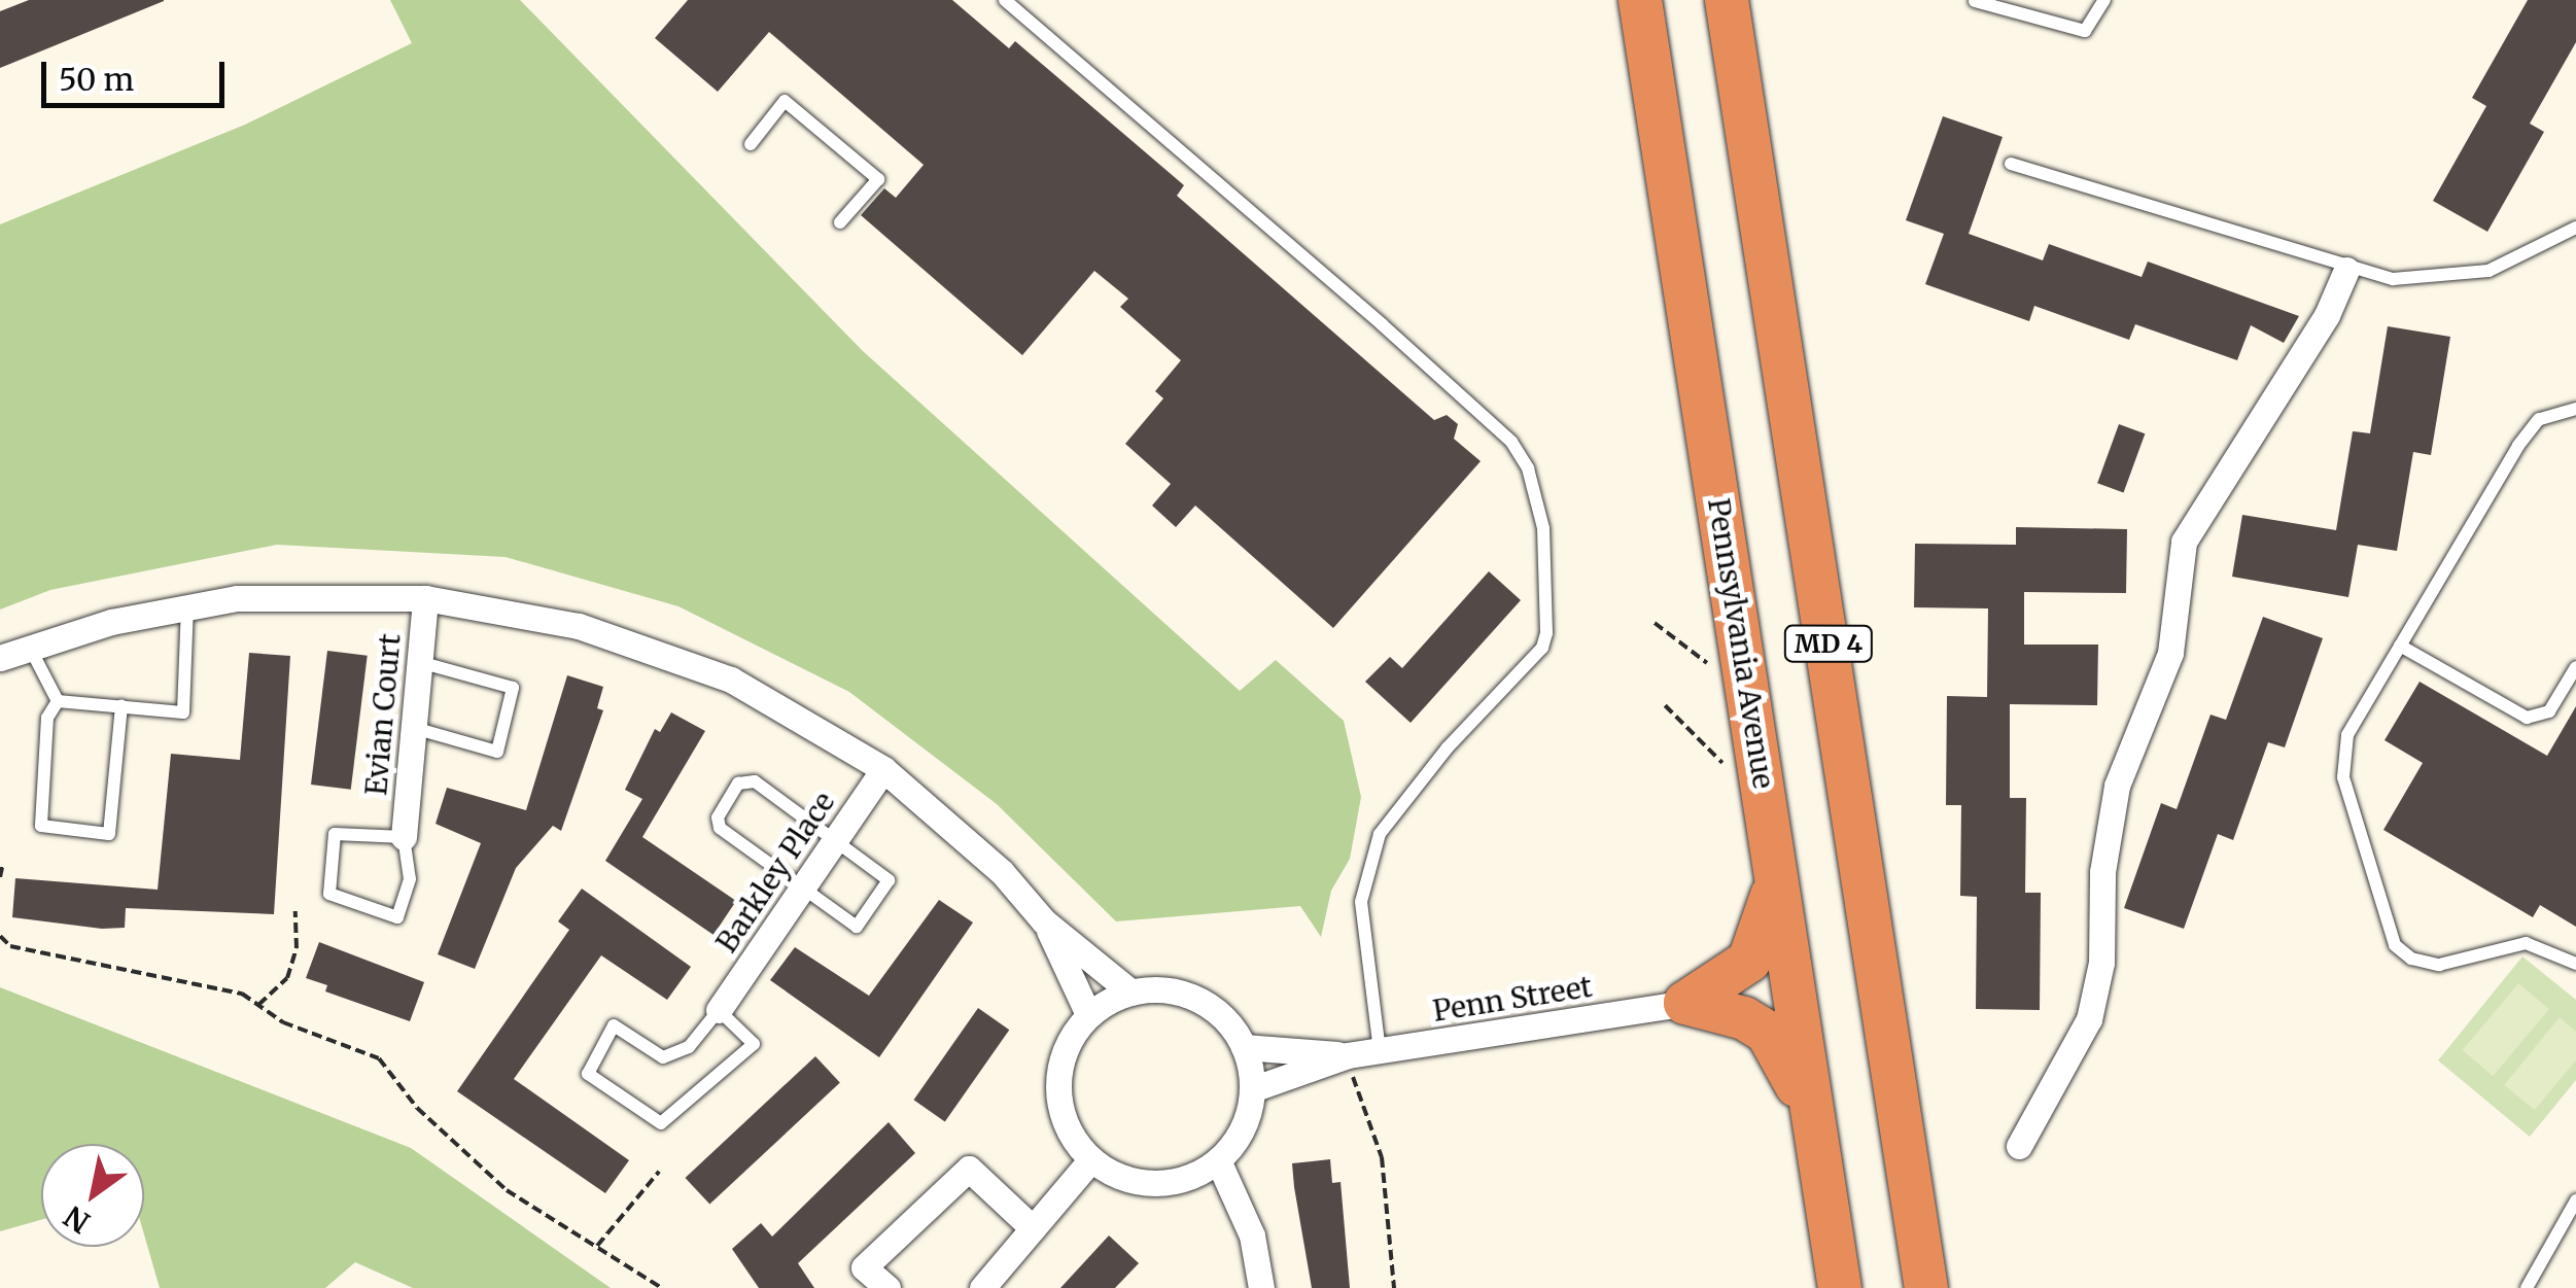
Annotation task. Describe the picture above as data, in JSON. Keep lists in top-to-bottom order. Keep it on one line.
{"streets":{"highway":["Pennsylvania Avenue","MD 4"],"street":["Evian Court","Barkley Place","Penn Street"]},"scale_bar":"50 m","north":"bottom left"}
